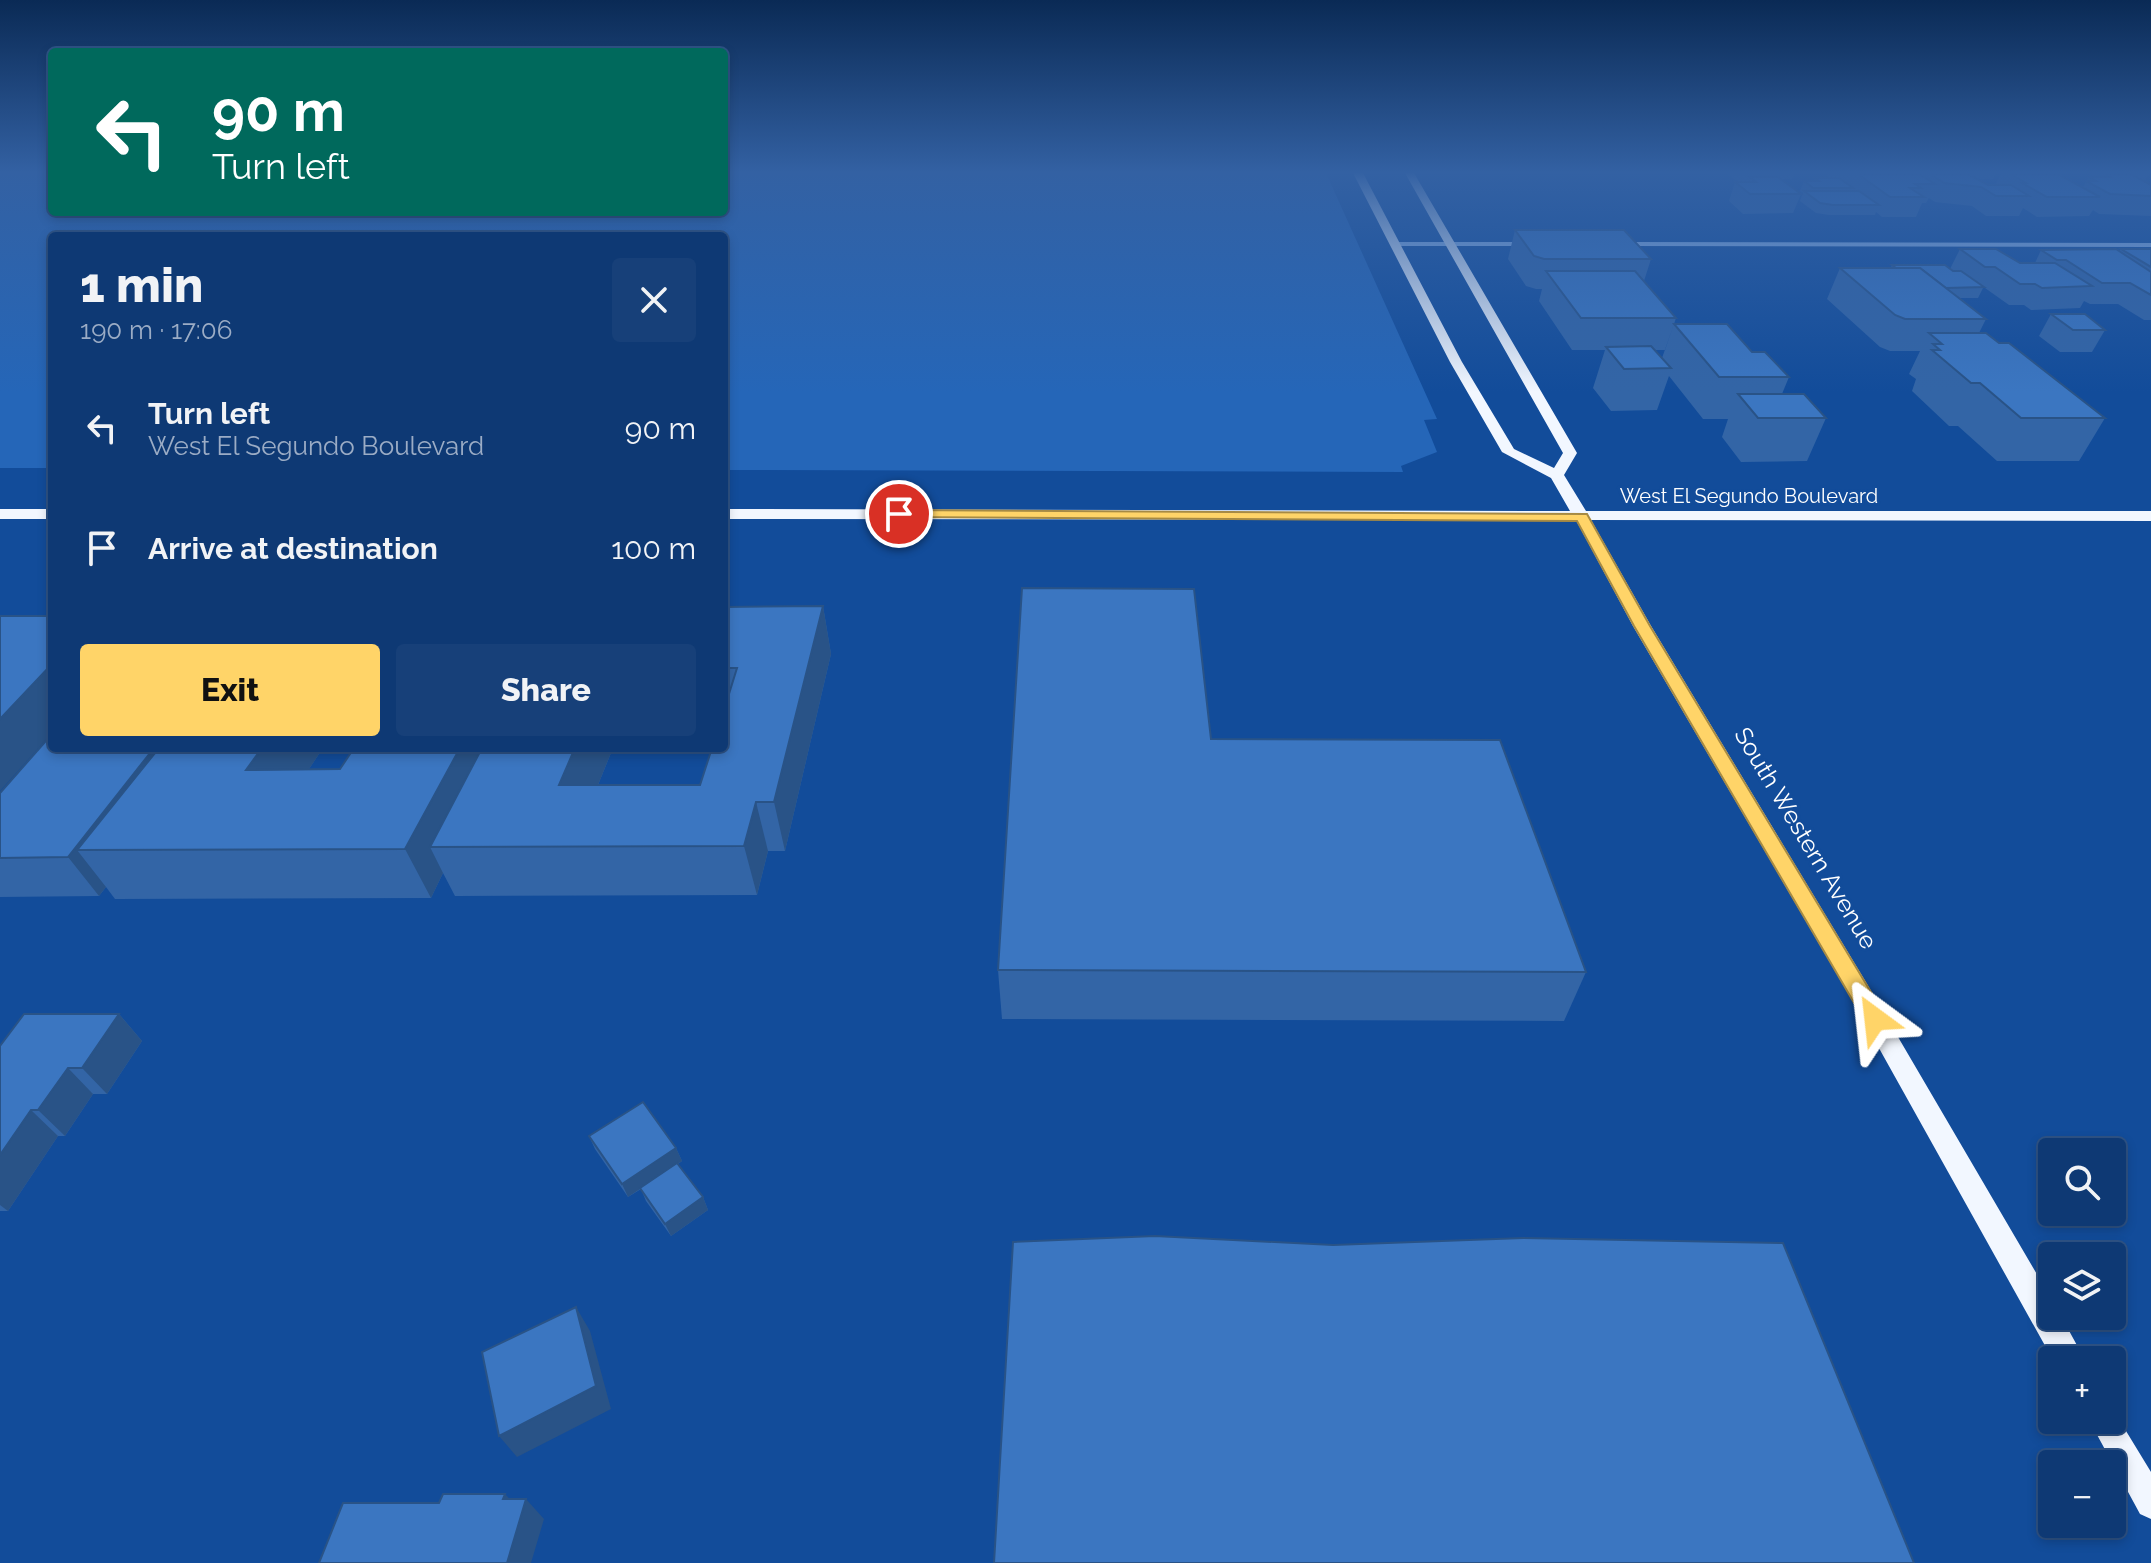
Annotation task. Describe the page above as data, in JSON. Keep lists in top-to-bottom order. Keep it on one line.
{"streets":{"main road":["West El Segundo Boulevard","South Western Avenue"]},"crossings":[["West El Segundo Boulevard","South Western Avenue"]],"page":{"turn":["90 m","Turn left"],"heading":["1 min","190 m · 17:06"],"list":[{"name":"Turn left","note":"West El Segundo Boulevard","value":"90 m"},{"name":"Arrive at destination","value":"100 m"}],"buttons":["Exit","Share"],"map_buttons":["+","−"]}}
